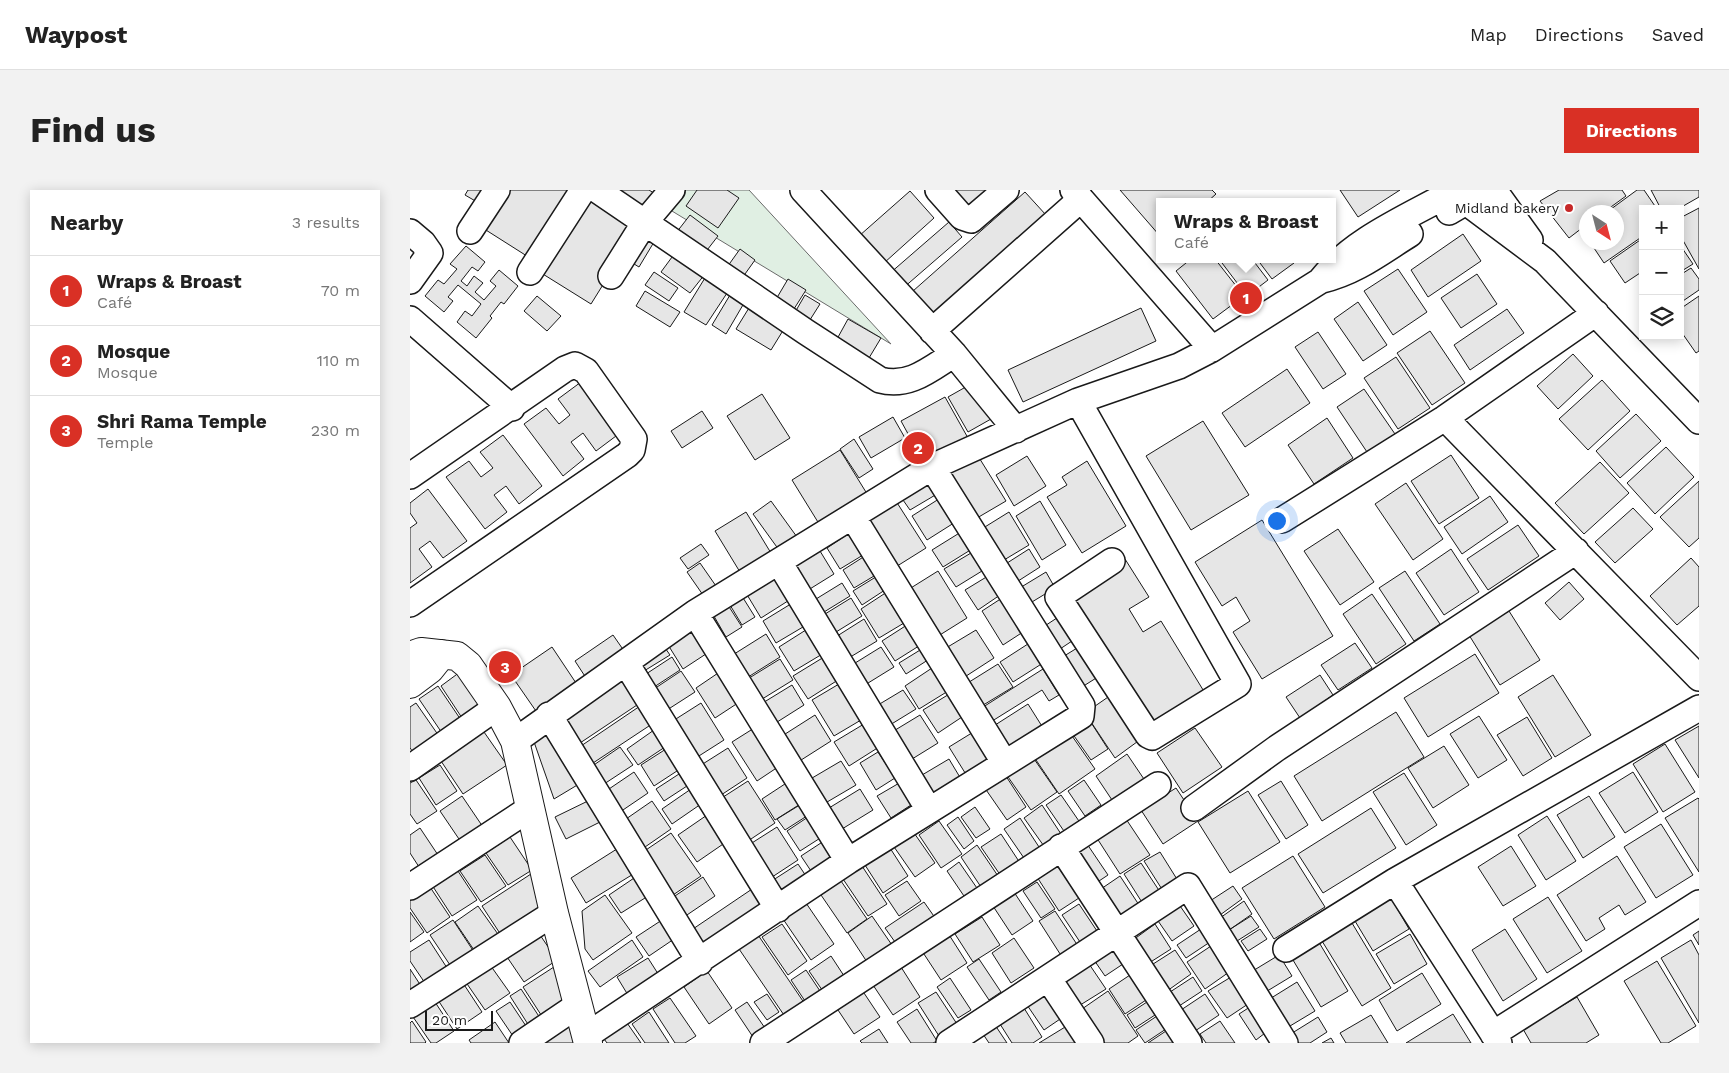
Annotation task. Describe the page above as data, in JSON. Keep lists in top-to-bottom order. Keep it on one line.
{"places":["Midland bakery"],"scale_bar":"20 m","north":"bottom right","page":{"header":"Waypost","nav":["Map","Directions","Saved"],"buttons":"Directions","title":"Find us","heading":["Nearby","3 results"],"popup":["Wraps & Broast","Café"],"map_buttons":["+","−"],"list":[{"mark":"1","name":"Wraps & Broast","note":"Café","value":"70 m"},{"mark":"2","name":"Mosque","note":"Mosque","value":"110 m"},{"mark":"3","name":"Shri Rama Temple","note":"Temple","value":"230 m"}],"pins":["1","2","3"],"scale":"20 m"}}
